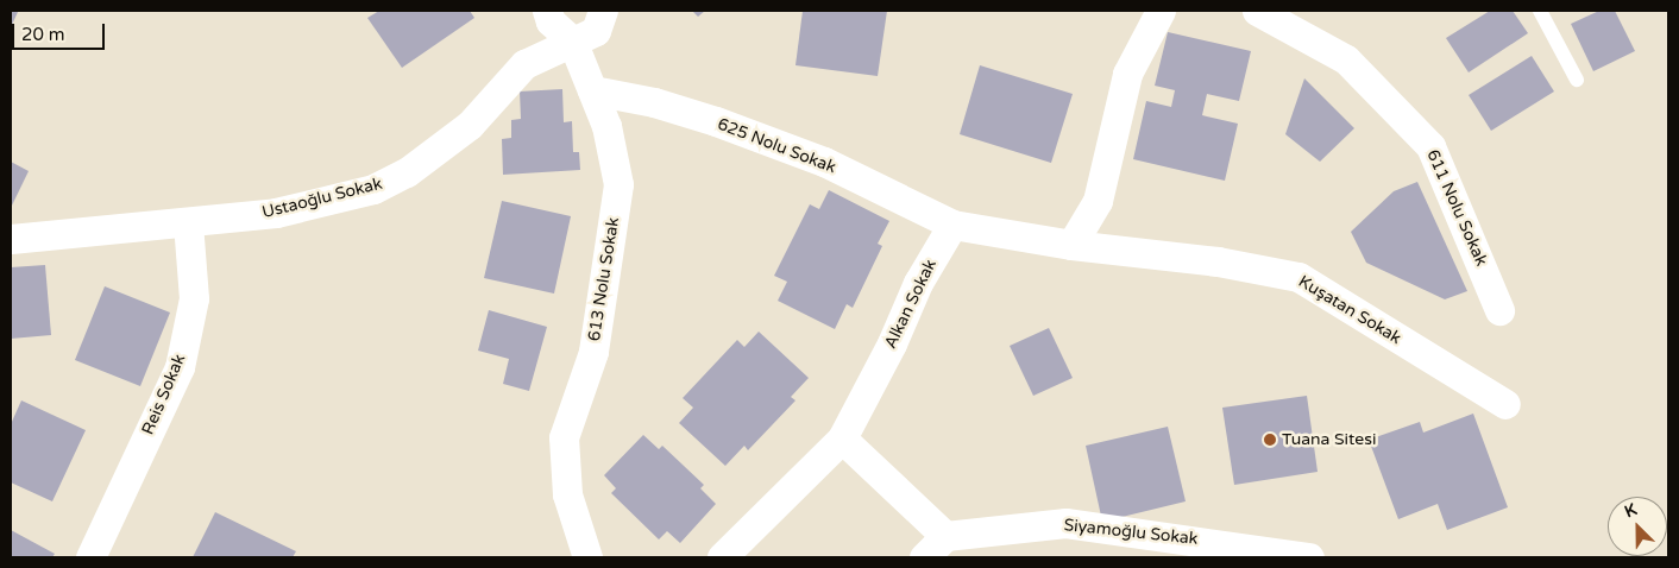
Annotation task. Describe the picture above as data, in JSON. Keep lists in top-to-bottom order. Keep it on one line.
{"streets":{"street":["625 Nolu Sokak","Ustaoğlu Sokak","611 Nolu Sokak","613 Nolu Sokak","Alkan Sokak","Kuşatan Sokak","Reis Sokak","Siyamoğlu Sokak"]},"crossings":[["625 Nolu Sokak","613 Nolu Sokak"],["625 Nolu Sokak","Alkan Sokak"],["Ustaoğlu Sokak","613 Nolu Sokak"],["Ustaoğlu Sokak","Reis Sokak"]],"places":["Tuana Sitesi"],"scale_bar":"20 m","north":"top left"}
